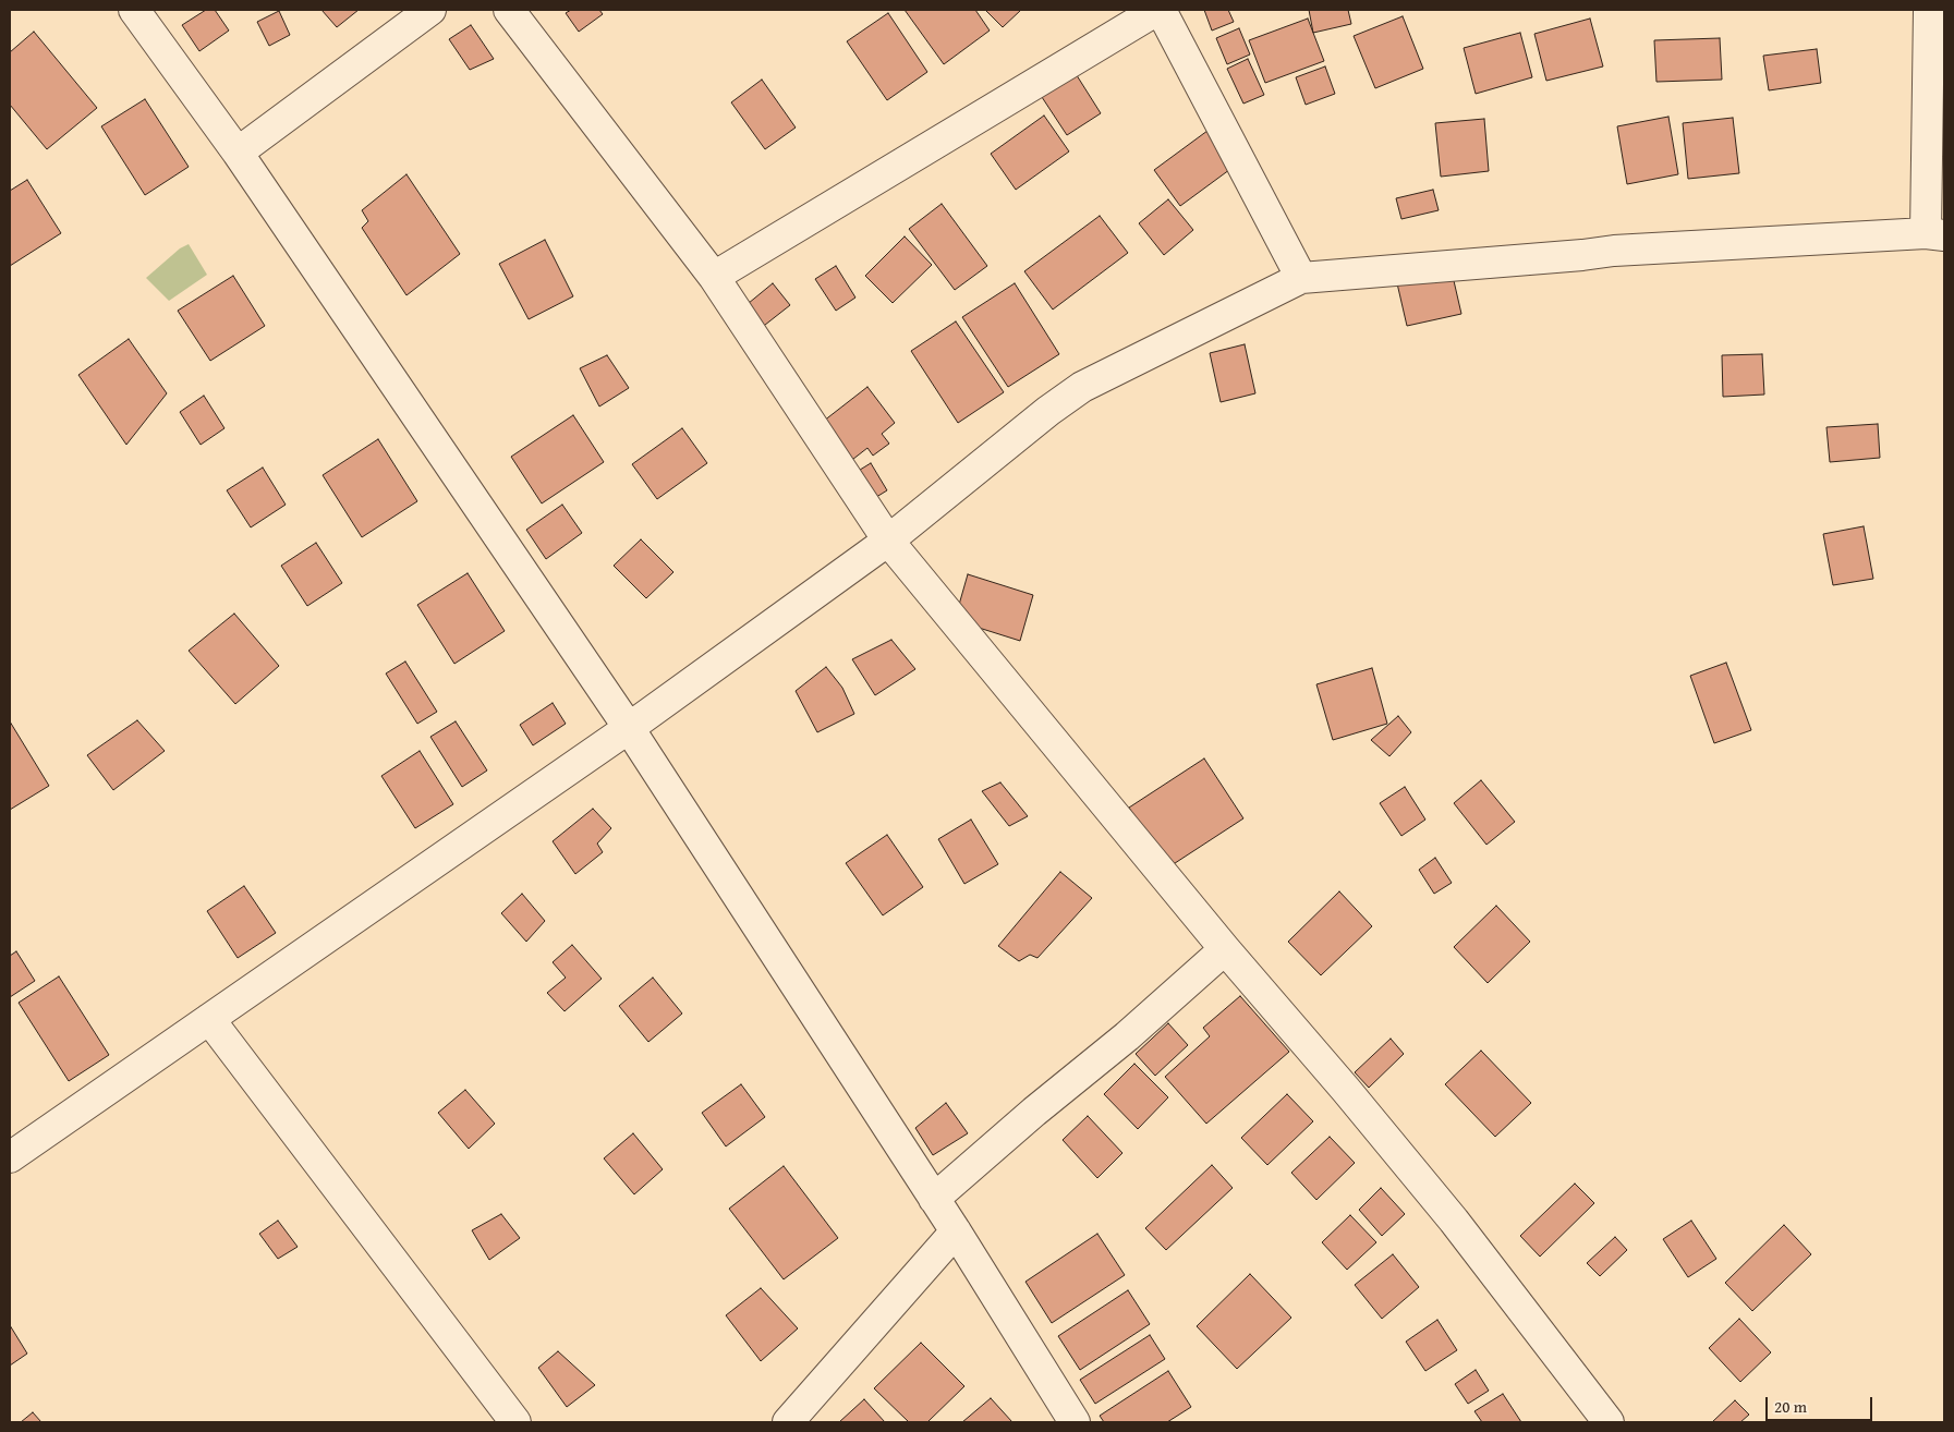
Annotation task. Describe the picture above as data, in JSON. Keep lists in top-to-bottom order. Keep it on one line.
{"scale_bar":"20 m"}
